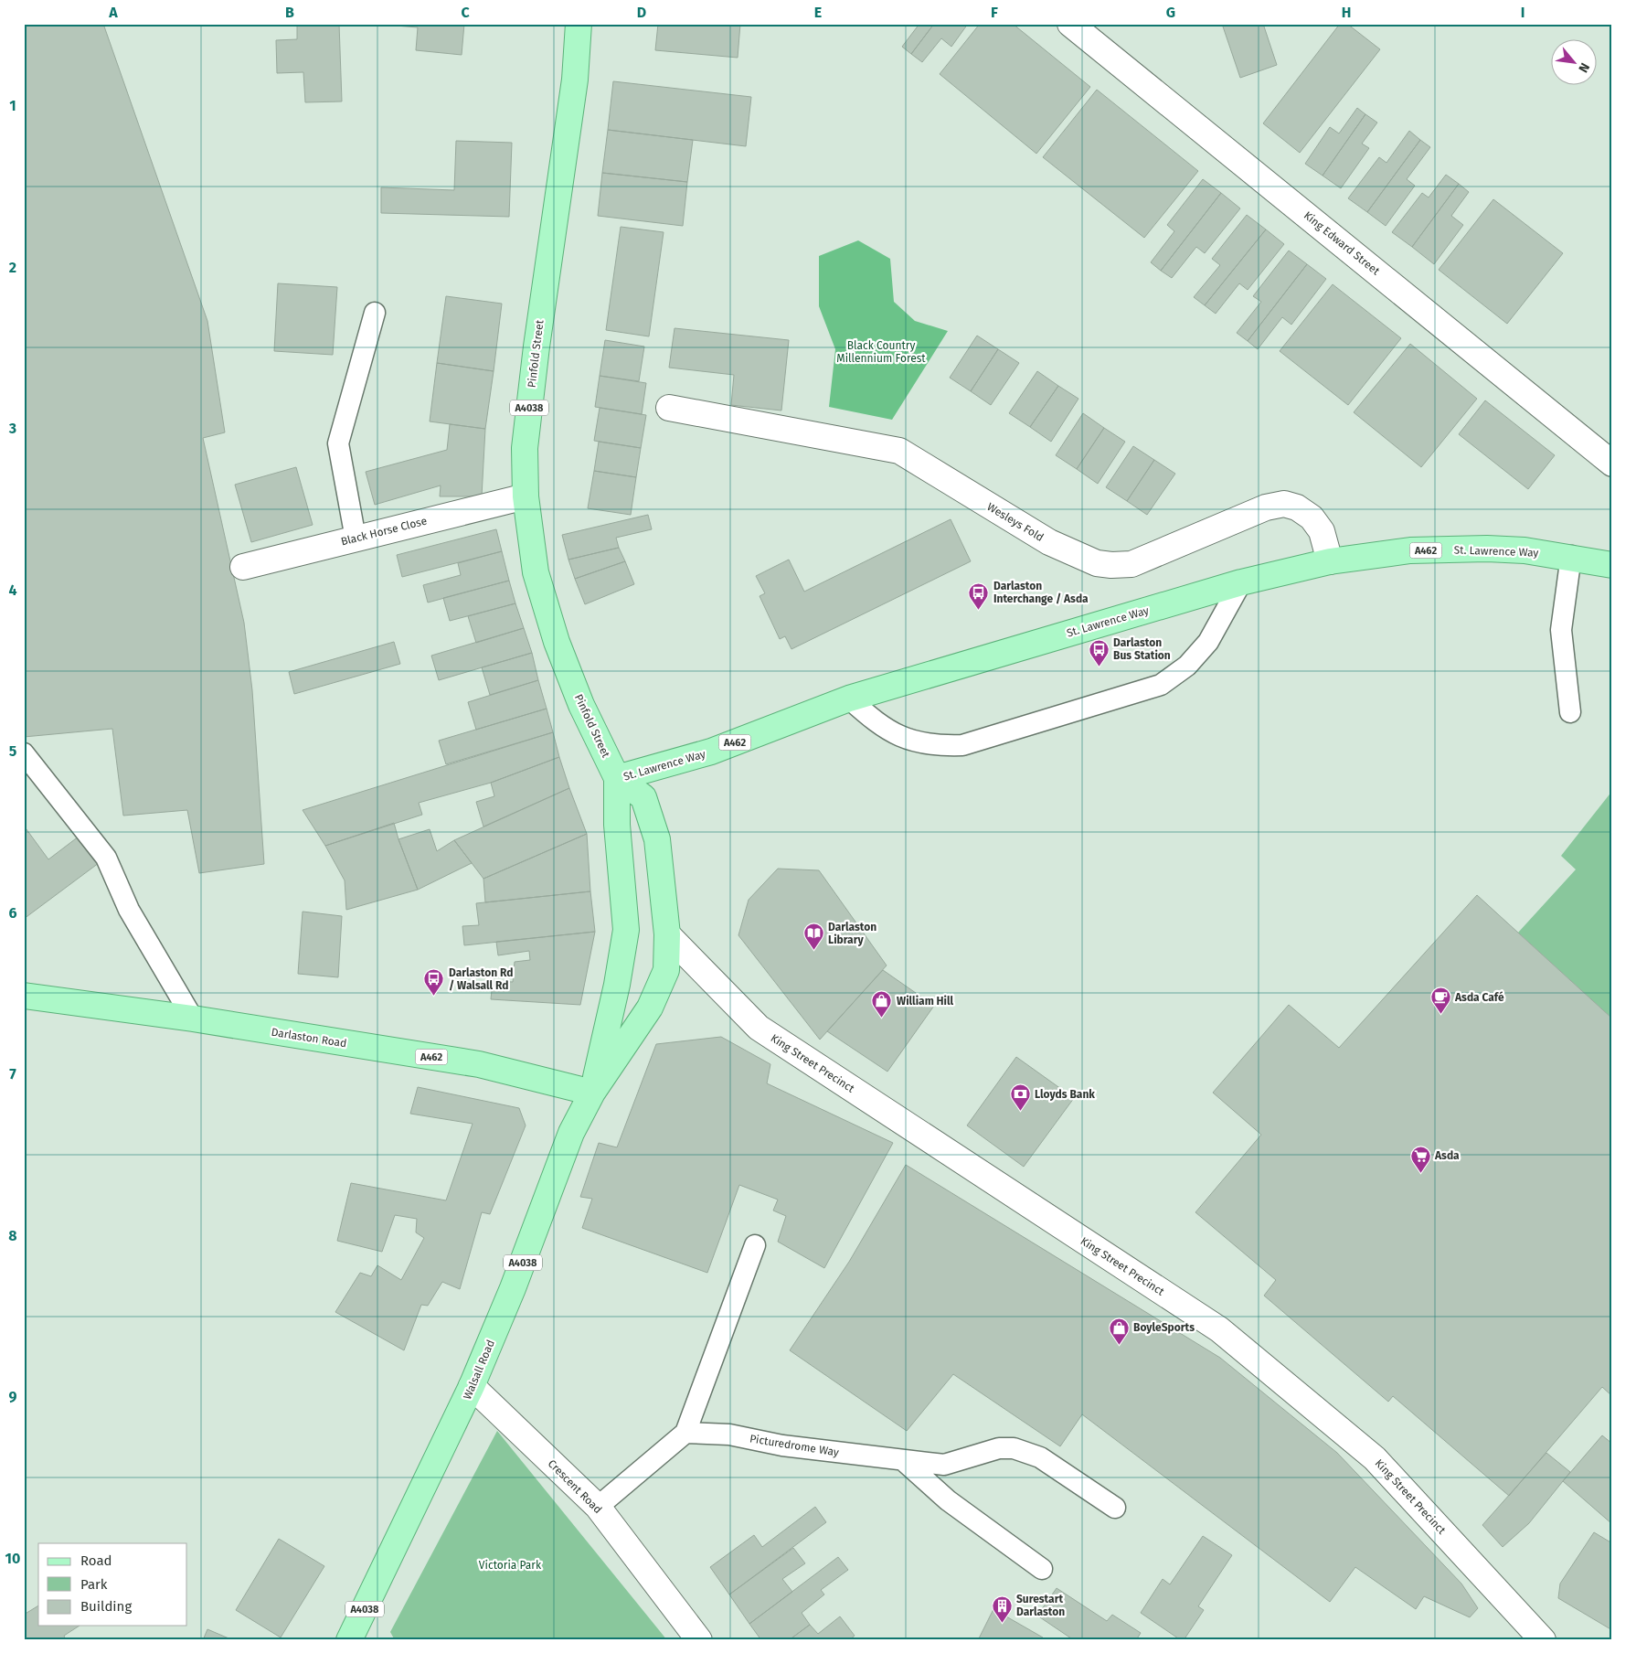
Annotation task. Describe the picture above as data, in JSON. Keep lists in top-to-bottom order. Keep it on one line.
{"streets":{"main road":["Pinfold Street","A4038","A462","St. Lawrence Way","Darlaston Road","Walsall Road"],"street":["King Edward Street","Wesleys Fold","Black Horse Close","King Street Precinct","Crescent Road"],"lane":["Picturedrome Way"]},"crossings":[["Pinfold Street","A4038"],["Pinfold Street","Black Horse Close"],["Pinfold Street","St. Lawrence Way"],["A4038","St. Lawrence Way"],["A4038","Darlaston Road"],["A4038","King Street Precinct"],["A4038","Walsall Road"],["Wesleys Fold","St. Lawrence Way"],["Darlaston Road","Walsall Road"],["Walsall Road","Crescent Road"]],"parks":["Black Country Millennium Forest","Victoria Park"],"places":{"bus stop":["Darlaston Interchange / Asda","Darlaston Bus Station","Darlaston Rd / Walsall Rd"],"library":["Darlaston Library"],"cafe":["Asda Café"],"shop":["William Hill","BoyleSports"],"bank":["Lloyds Bank"],"supermarket":["Asda"],"building":["Surestart Darlaston"]},"legend":["Road","Park","Building"],"north":"bottom right","grid":{"columns":["A","B","C","D","E","F","G","H","I"],"rows":["1","2","3","4","5","6","7","8","9","10"]}}
